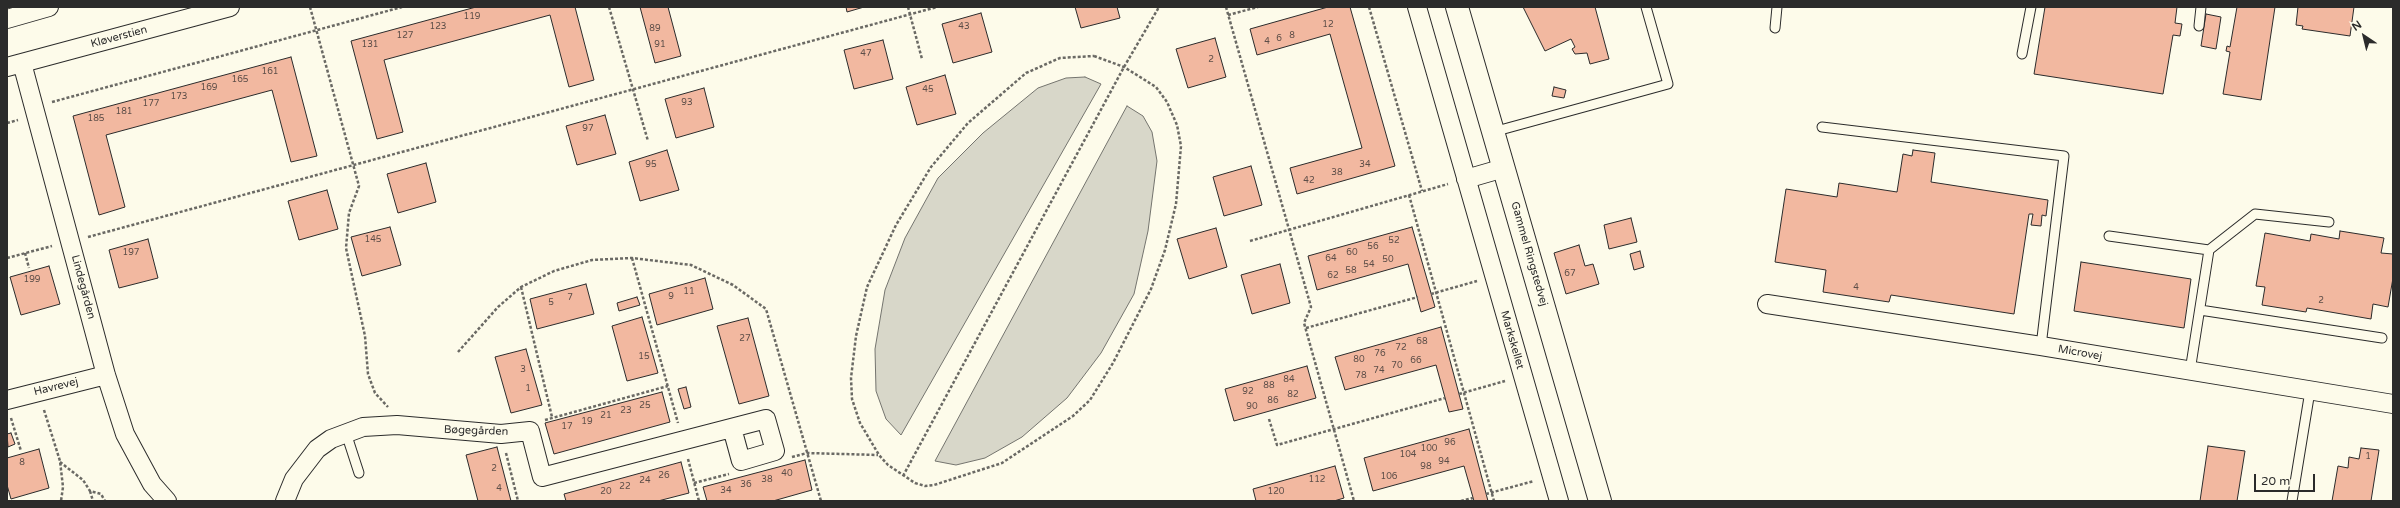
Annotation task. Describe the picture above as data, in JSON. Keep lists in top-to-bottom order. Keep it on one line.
{"streets":{"street":["Kløverstien","Gammel Ringstedvej","Lindegården","Markskellet","Microvej","Havrevej","Bøgegården"]},"crossings":[["Kløverstien","Lindegården"],["Lindegården","Havrevej"]],"house_numbers":["119","12","123","43","89","127","8","6","4","131","91","47","2","161","165","169","45","173","93","177","181","185","97","95","34","38","42","145","52","56","197","60","64","50","54","58","67","62","199","4","11","9","7","2","5","27","68","72","76","15","80","66","70","3","74","78","84","88","1","92","82","86","25","90","23","21","19","17","96","100","104","1","94","8","98","2","40","26","106","38","112","24","36","22","4","34","20","120"],"scale_bar":"20 m","north":"top left"}
